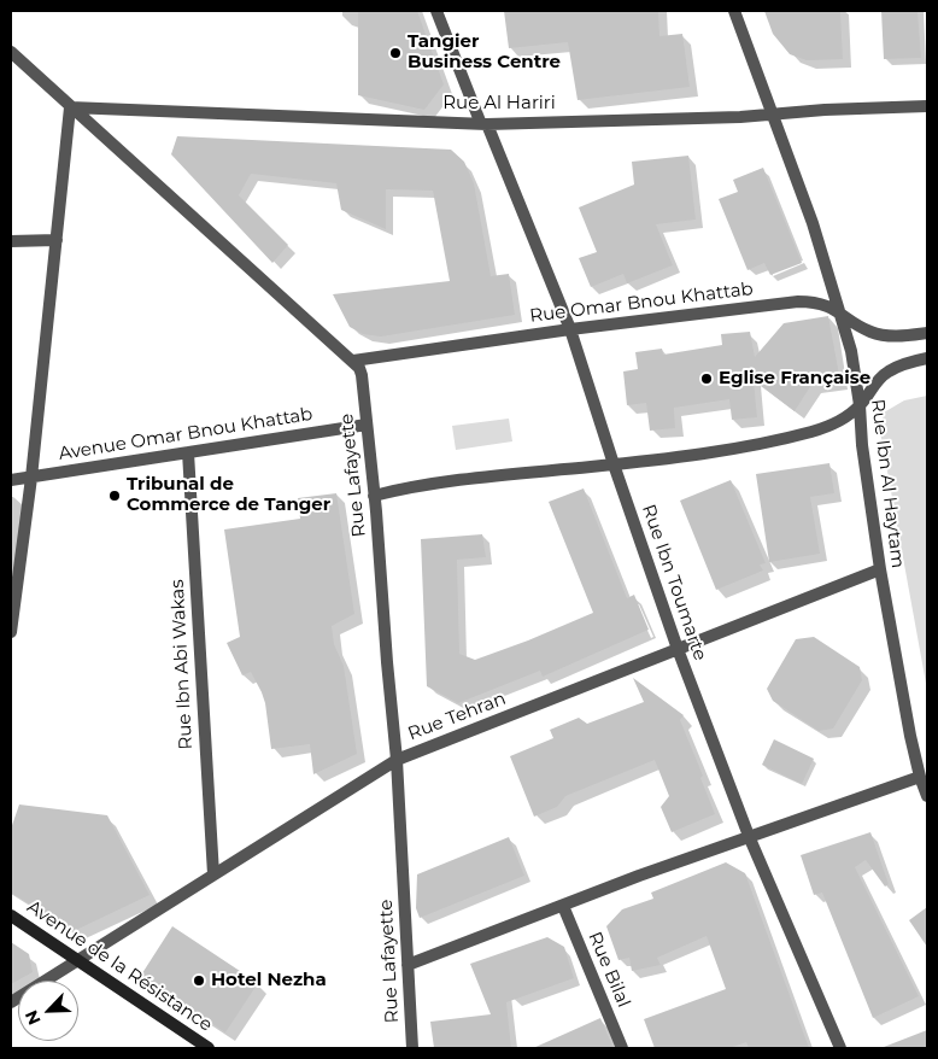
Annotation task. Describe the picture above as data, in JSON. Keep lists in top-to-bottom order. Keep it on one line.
{"streets":{"street":["Rue Al Hariri","Rue Omar Bnou Khattab","Avenue Omar Bnou Khattab","Rue Lafayette","Rue Ibn Al Haytam","Rue Ibn Toumarte","Rue Ibn Abi Wakas","Rue Tehran","Avenue de la Résistance","Rue Bilal"]},"crossings":[["Rue Al Hariri","Rue Lafayette"],["Rue Al Hariri","Rue Ibn Al Haytam"],["Rue Al Hariri","Rue Ibn Toumarte"],["Rue Omar Bnou Khattab","Rue Lafayette"],["Rue Omar Bnou Khattab","Rue Ibn Al Haytam"],["Rue Omar Bnou Khattab","Rue Ibn Toumarte"],["Avenue Omar Bnou Khattab","Rue Lafayette"],["Avenue Omar Bnou Khattab","Rue Ibn Abi Wakas"],["Rue Lafayette","Rue Tehran"],["Rue Ibn Al Haytam","Rue Tehran"],["Rue Ibn Toumarte","Rue Tehran"],["Rue Ibn Abi Wakas","Rue Tehran"],["Rue Tehran","Avenue de la Résistance"]],"places":["Tangier Business Centre","Eglise Française","Tribunal de Commerce de Tanger","Hotel Nezha"],"north":"bottom left"}
